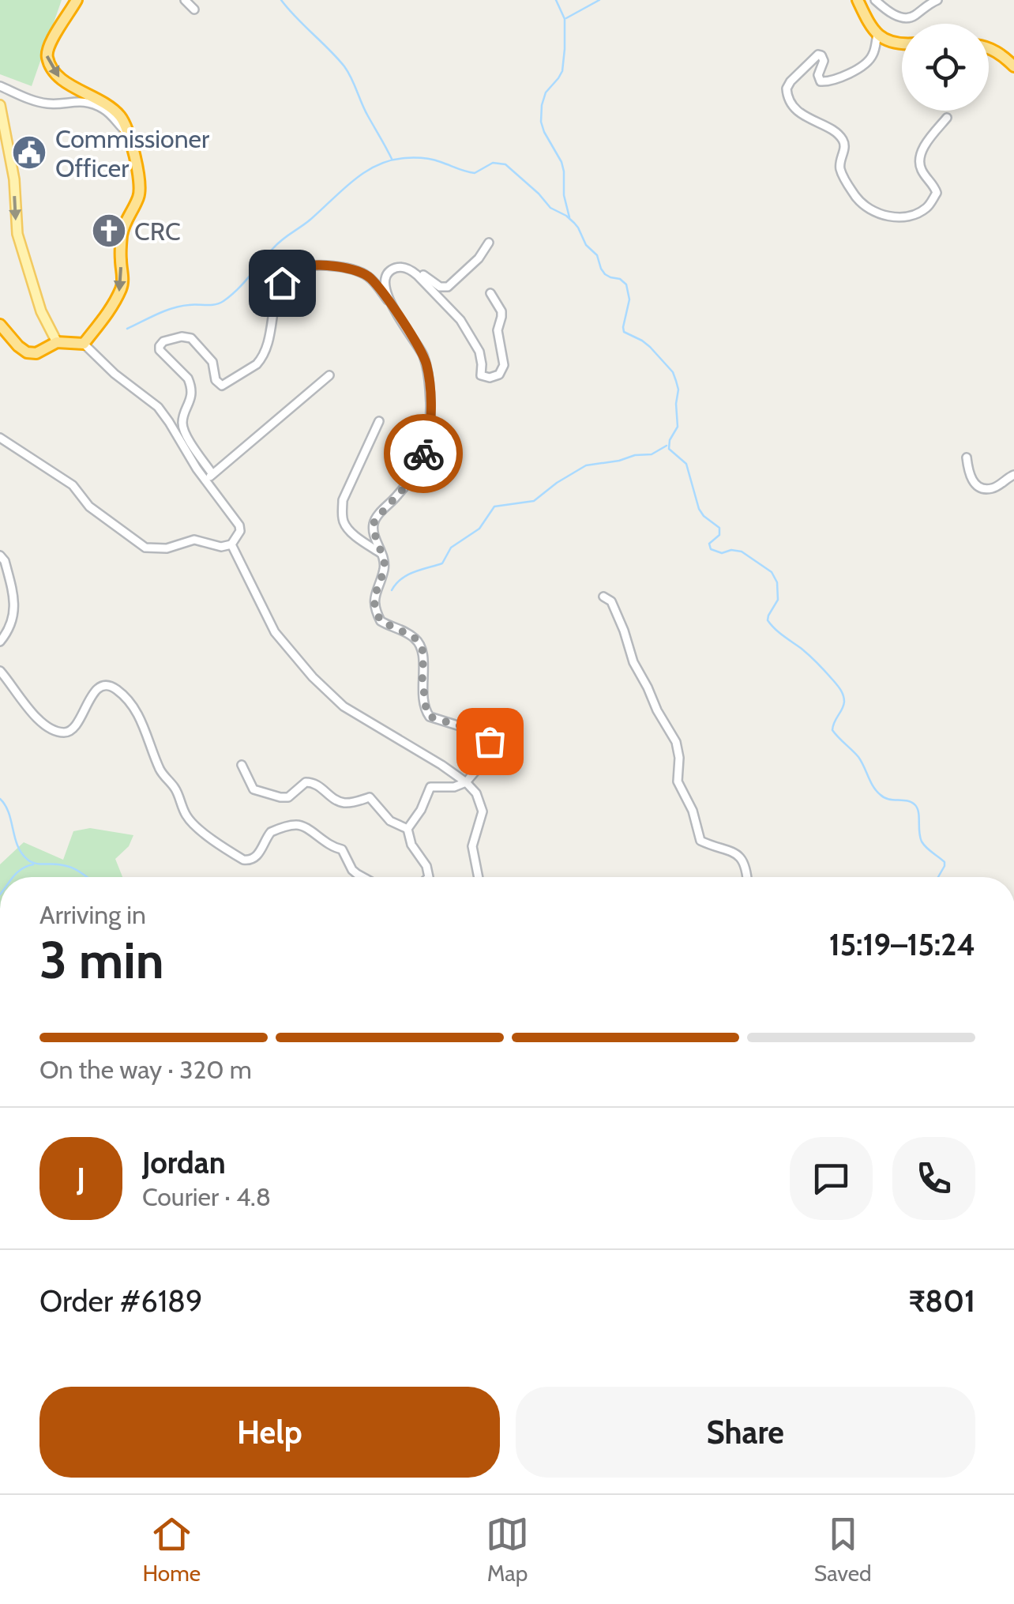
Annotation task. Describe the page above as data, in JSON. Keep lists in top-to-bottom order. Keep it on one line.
{"places":{"public building":["Commissioner Officer"],"church":["CRC"]},"page":{"heading":["3 min","Arriving in","15:19–15:24"],"panel":["Jordan","Courier · 4.8","Order #6189","₹801"],"bar":"On the way · 320 m","round":"J","buttons":["Help","Share"],"tabs":["Home","Map","Saved"]}}
